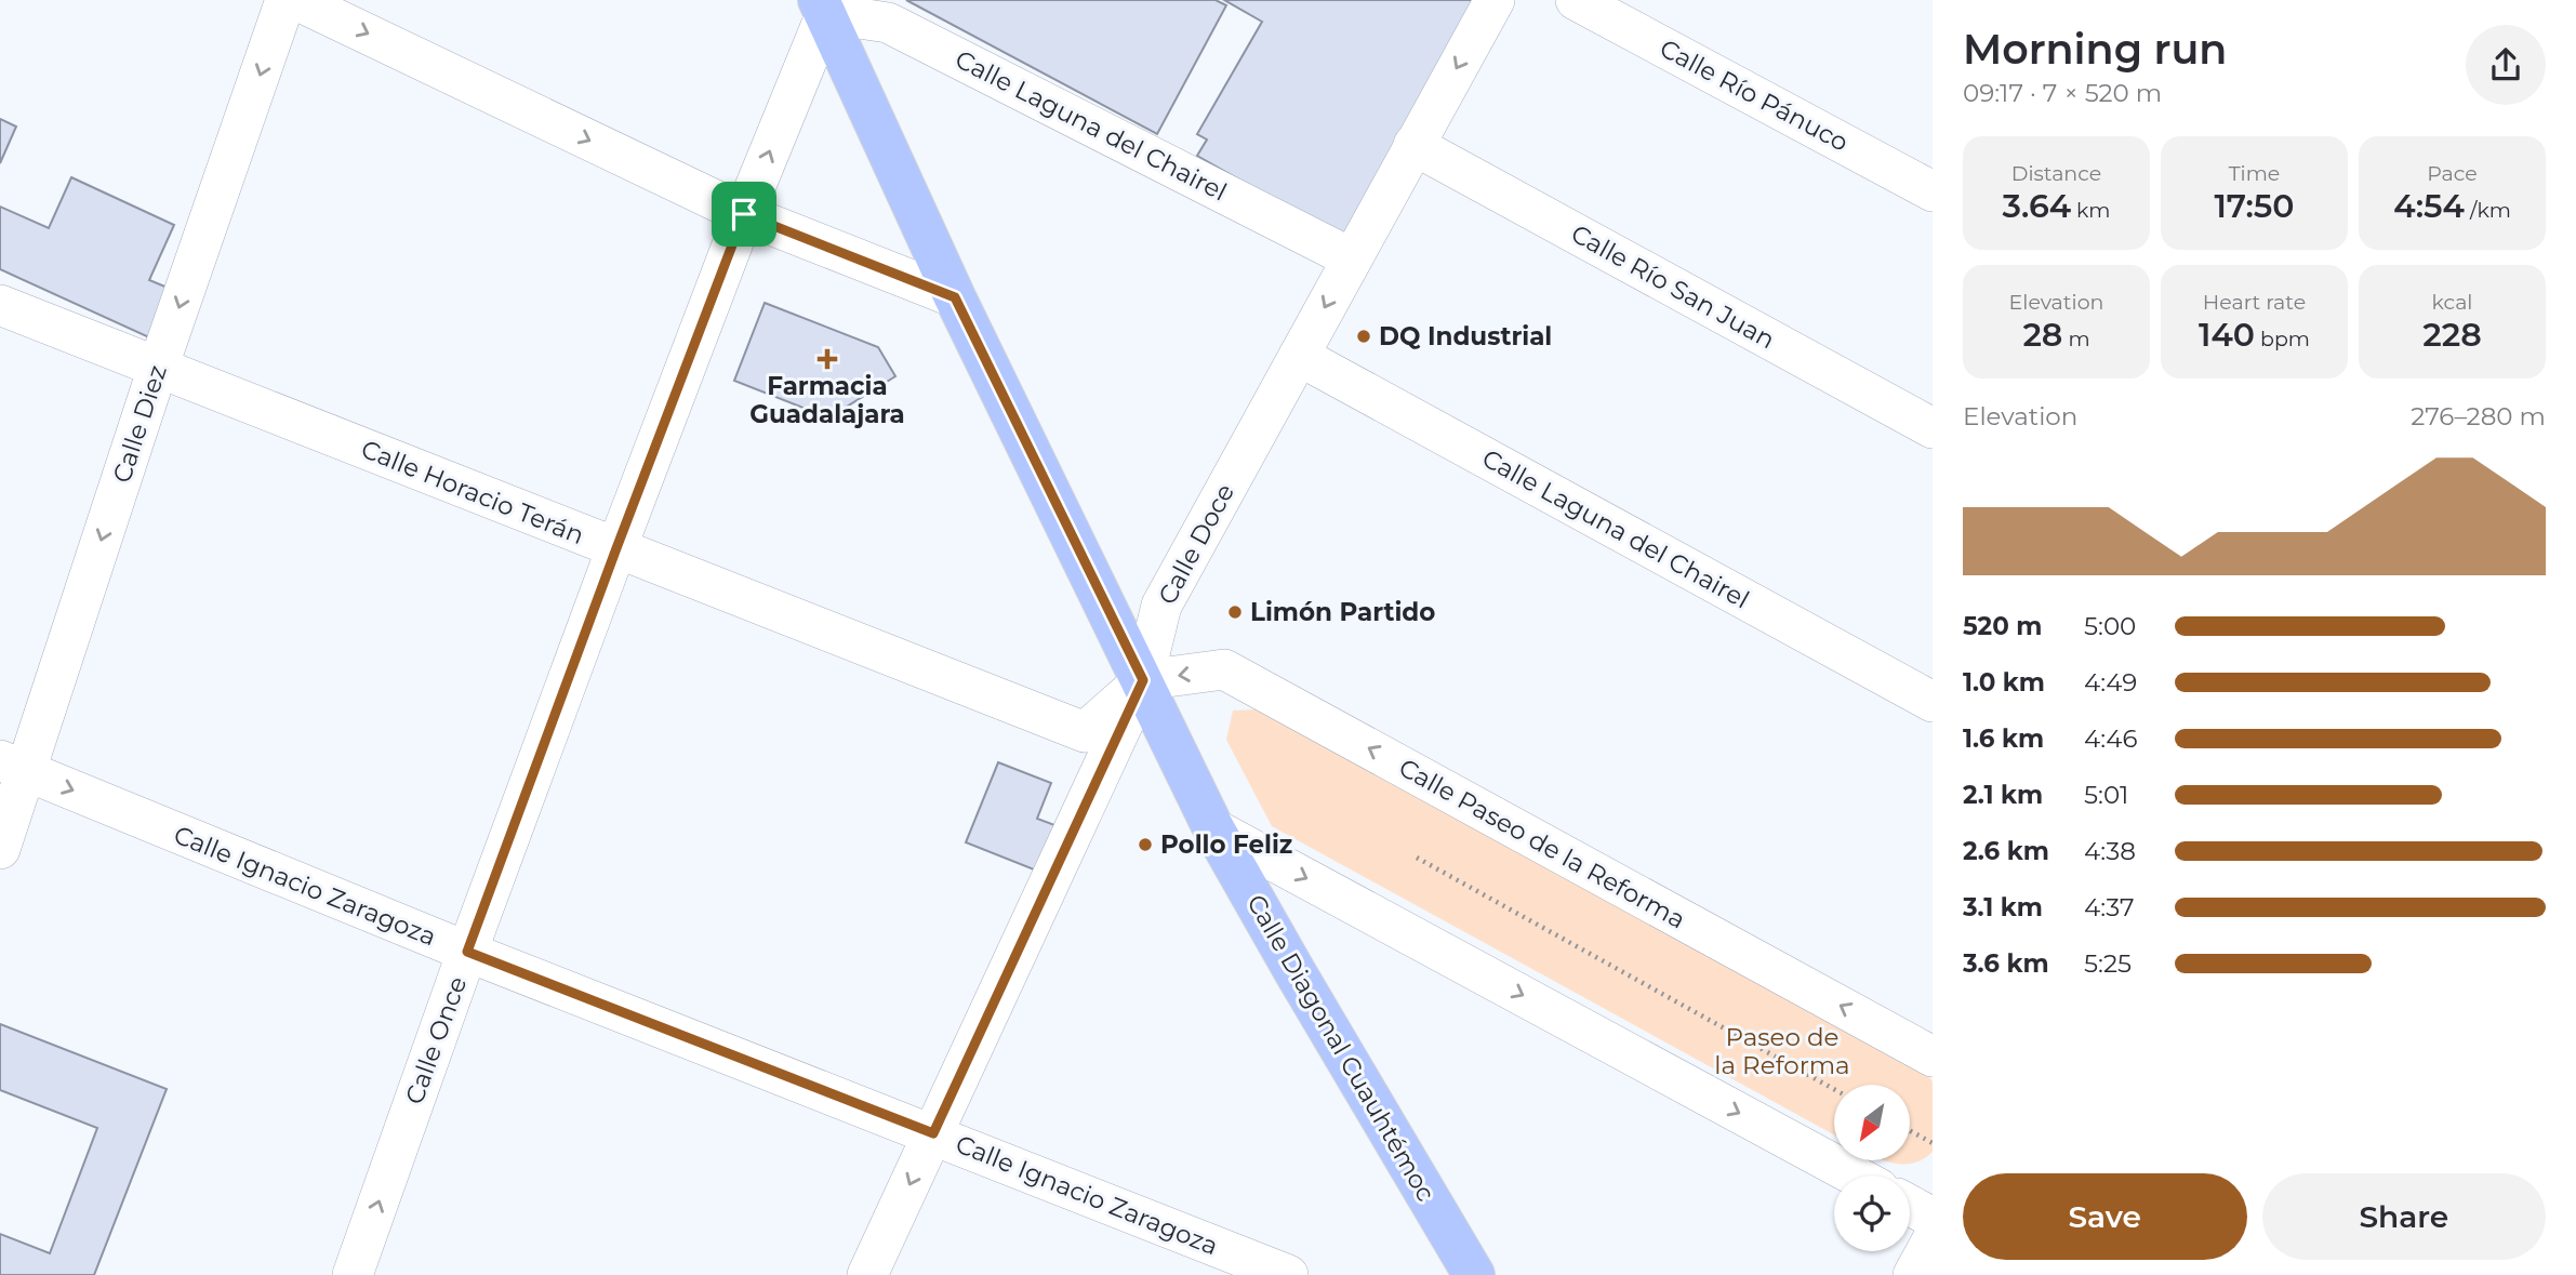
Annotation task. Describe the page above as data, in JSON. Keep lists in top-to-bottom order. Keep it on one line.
{"streets":{"main road":["Calle Diagonal Cuauhtémoc"],"street":["Calle Río Pánuco","Calle Laguna del Chairel","Calle Río San Juan","Calle Diez","Calle Horacio Terán","Calle Doce","Calle Paseo de la Reforma","Calle Ignacio Zaragoza","Calle Once"]},"crossings":[["Calle Laguna del Chairel","Calle Doce"],["Calle Laguna del Chairel","Calle Once"],["Calle Laguna del Chairel","Calle Diagonal Cuauhtémoc"],["Calle Río San Juan","Calle Doce"],["Calle Diez","Calle Horacio Terán"],["Calle Diez","Calle Ignacio Zaragoza"],["Calle Horacio Terán","Calle Doce"],["Calle Horacio Terán","Calle Paseo de la Reforma"],["Calle Horacio Terán","Calle Once"],["Calle Horacio Terán","Calle Diagonal Cuauhtémoc"],["Calle Doce","Calle Paseo de la Reforma"],["Calle Doce","Calle Ignacio Zaragoza"],["Calle Doce","Calle Diagonal Cuauhtémoc"],["Calle Paseo de la Reforma","Calle Diagonal Cuauhtémoc"],["Calle Ignacio Zaragoza","Calle Once"],["Calle Once","Calle Diagonal Cuauhtémoc"]],"one_way":["Calle Diez","Calle Ignacio Zaragoza","Calle Once"],"parks":["Paseo de la Reforma"],"places":{"other":["DQ Industrial","Limón Partido","Pollo Feliz"],"health":["Farmacia Guadalajara"]},"north":"bottom left","page":{"heading":["Morning run","09:17 · 7 × 520 m"],"stats":[["Distance","3.64 km"],["Time","17:50"],["Pace","4:54 /km"],["Elevation","28 m"],["Heart rate","140 bpm"],["kcal","228"]],"chart":["Elevation","276–280 m"],"list":[{"name":"520 m","note":"5:00"},{"name":"1.0 km","note":"4:49"},{"name":"1.6 km","note":"4:46"},{"name":"2.1 km","note":"5:01"},{"name":"2.6 km","note":"4:38"},{"name":"3.1 km","note":"4:37"},{"name":"3.6 km","note":"5:25"}],"buttons":["Save","Share"]}}
